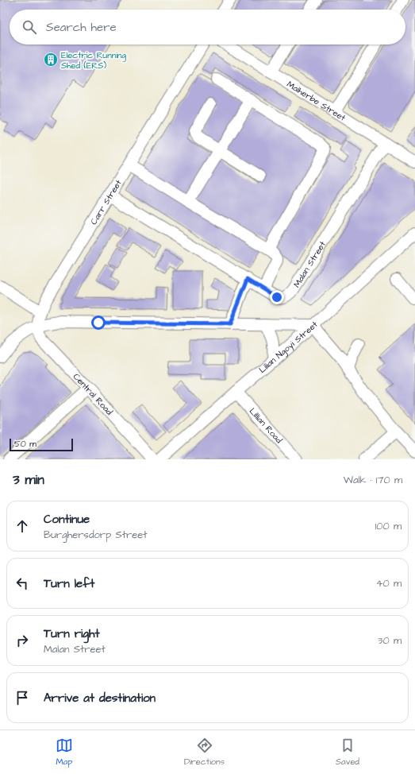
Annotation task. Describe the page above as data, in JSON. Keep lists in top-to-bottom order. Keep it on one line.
{"streets":{"street":["Malherbe Street","Carr Street","Malan Street","Lilian Ngoyi Street","Central Road","Lillian Road"]},"crossings":[["Malherbe Street","Malan Street"],["Carr Street","Malan Street"],["Carr Street","Central Road"],["Lilian Ngoyi Street","Lillian Road"]],"places":{"building":["Electric Running Shed (ERS)"]},"scale_bar":"50 m","page":{"search":"Search here","scale":"50 m","heading":["3 min","Walk · 170 m"],"list":[["Continue","Burghersdorp Street","100 m"],["Turn left","40 m"],["Turn right","Malan Street","30 m"],"Arrive at destination"],"nav":["Map","Directions","Saved"]}}
